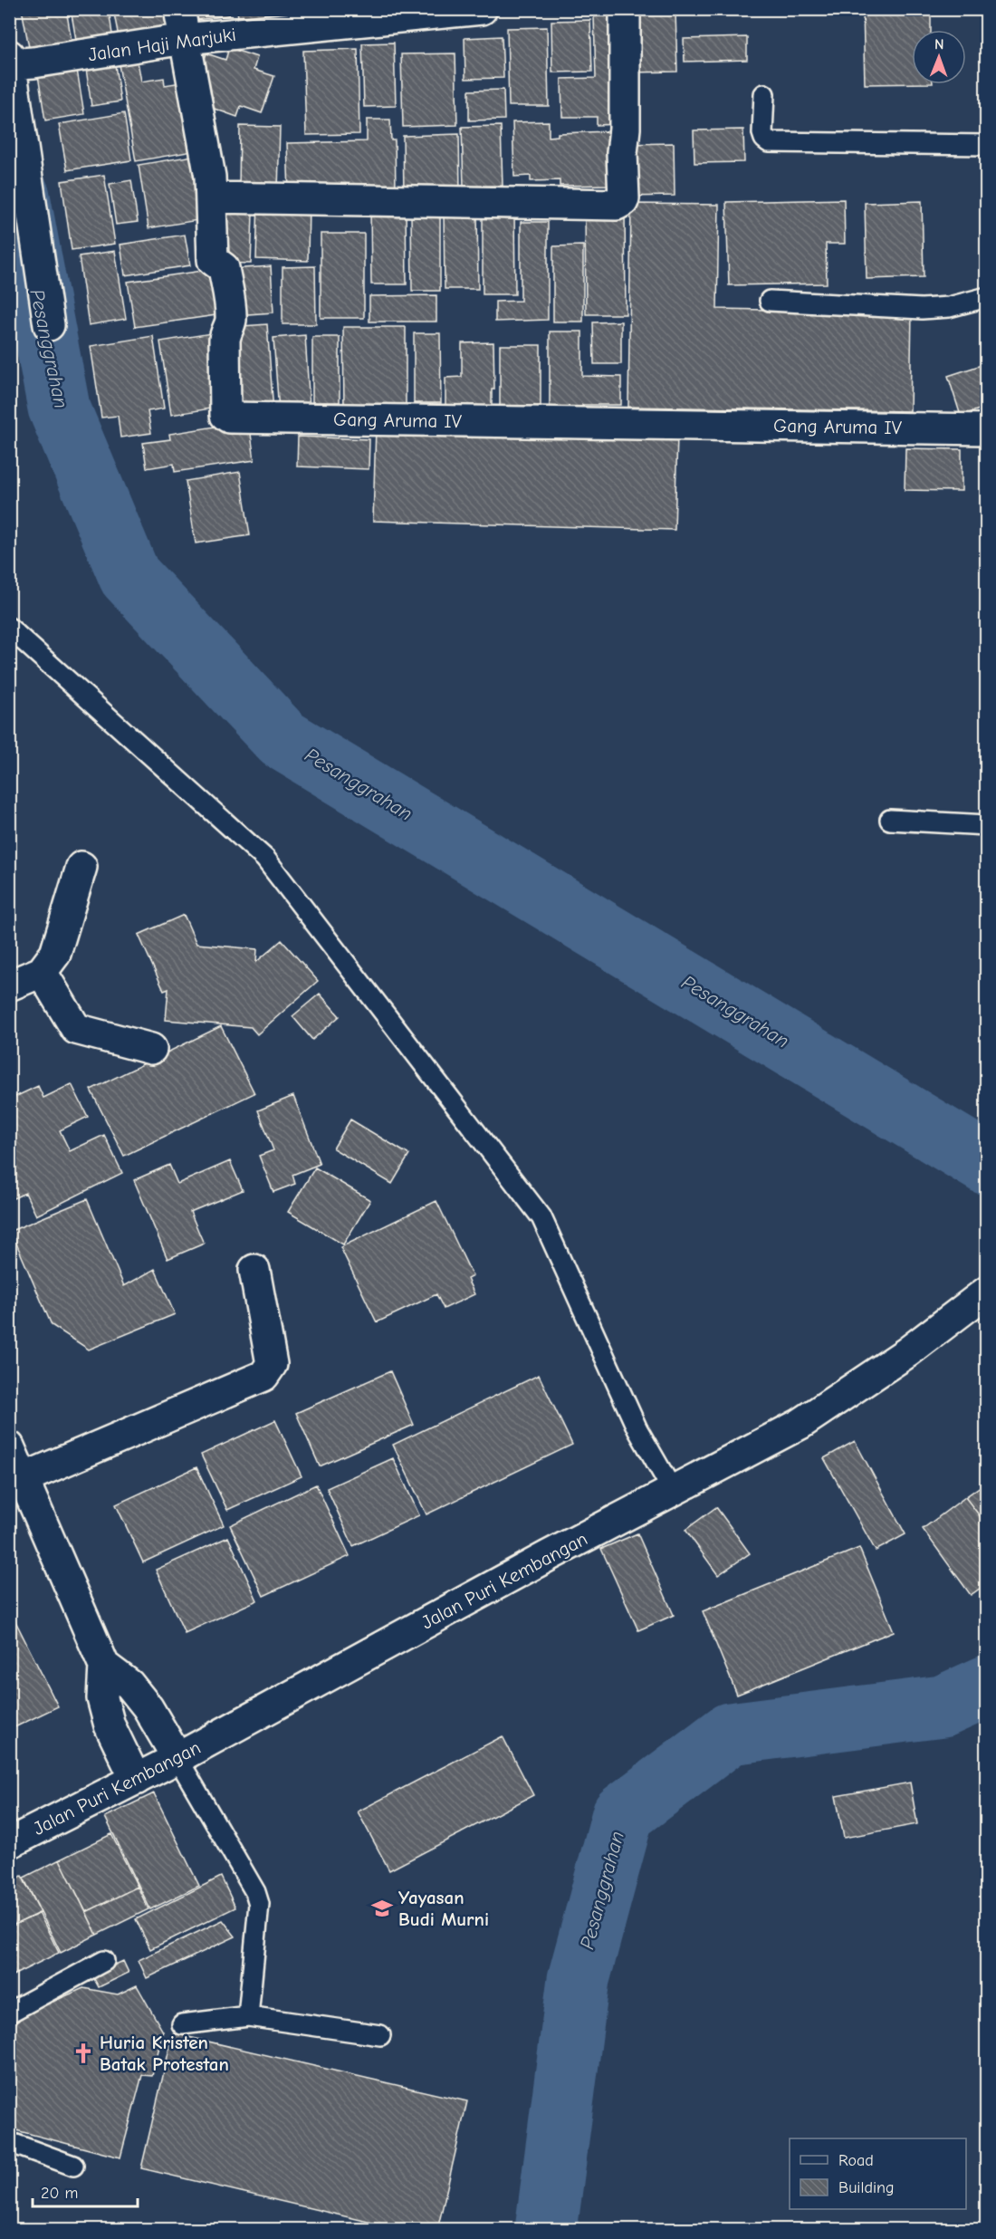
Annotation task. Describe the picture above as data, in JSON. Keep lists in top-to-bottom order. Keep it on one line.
{"streets":{"street":["Jalan Haji Marjuki","Gang Aruma IV","Jalan Puri Kembangan"]},"crossings":[["Jalan Haji Marjuki","Gang Aruma IV"]],"water":["Pesanggrahan"],"places":{"school or university":["Yayasan Budi Murni"],"church":["Huria Kristen Batak Protestan"]},"legend":["Road","Building"],"scale_bar":"20 m","north":"top"}
